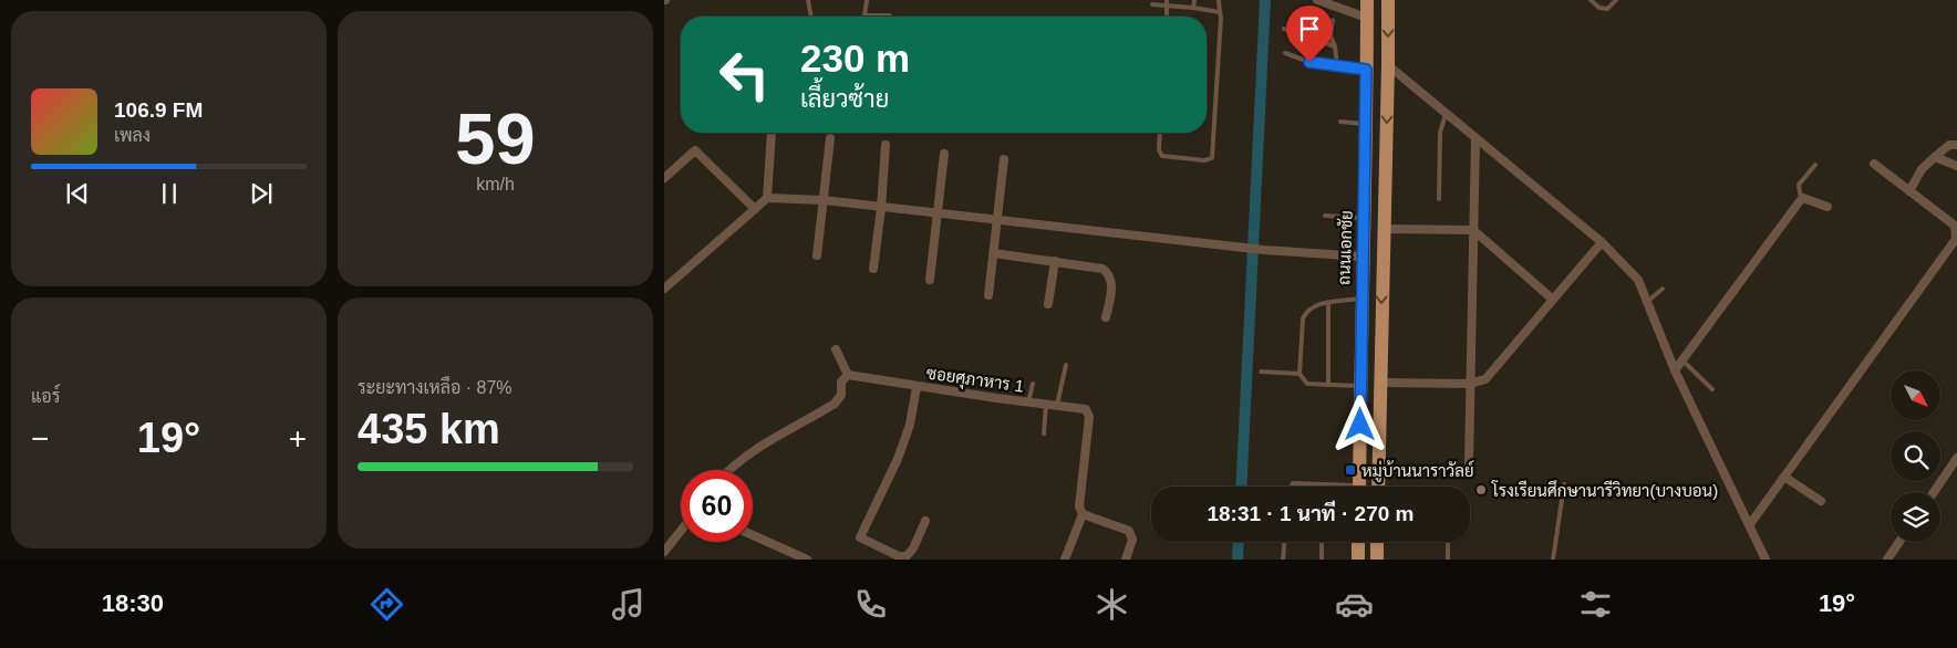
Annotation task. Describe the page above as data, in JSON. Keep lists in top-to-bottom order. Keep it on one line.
{"streets":{"main road":["ถนนเอกชัย"],"street":["ซอยศุภาหาร 1"]},"places":{"transit":["หมู่บ้านนาราวัลย์"],"other":["โรงเรียนศึกษานารีวิทยา(บางบอน)"]},"north":"bottom right","page":{"tile":[["59","km/h"],"แอร์",["ระยะทางเหลือ · 87%","435 km"]],"turn":["230 m","เลี้ยวซ้าย"],"song":["106.9 FM","เพลง"],"heat":["−","19°","+"],"limit":"60","trip":"18:31 · 1 นาที · 270 m","tabs":["18:30","19°"]}}
